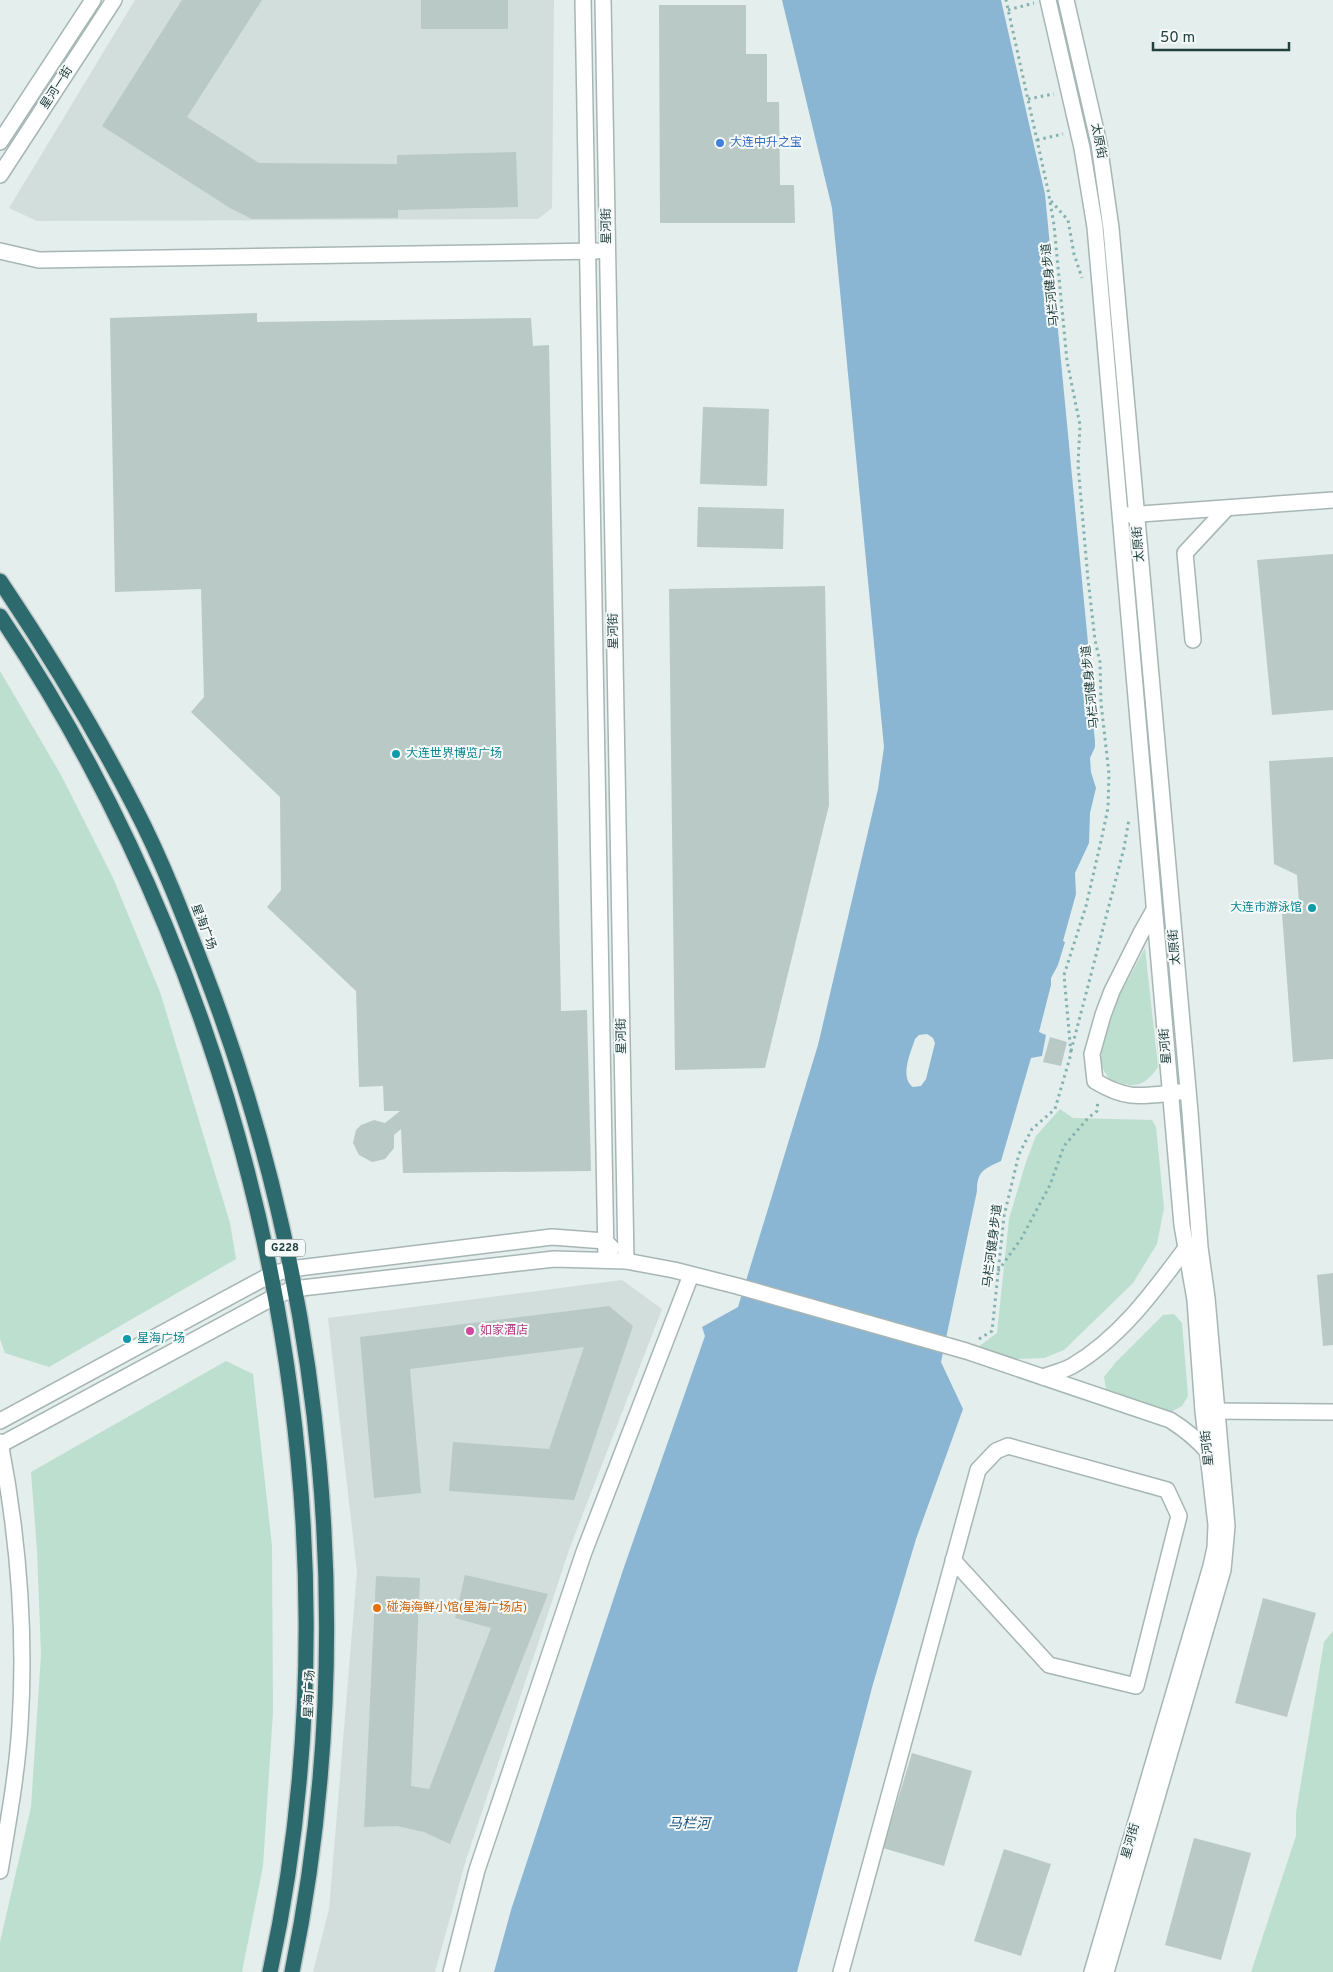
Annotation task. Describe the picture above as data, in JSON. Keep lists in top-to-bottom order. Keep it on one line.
{"streets":{"highway":["星海广场","G228"],"street":["星河一街","太原街","星河街"],"path":["马栏河健身步道"]},"crossings":[["太原街","星河街"]],"water":["马栏河"],"places":["大连中升之宝","大连世界博览广场","大连市游泳馆","如家酒店","星海广场","碰海·海鲜小馆(星海广场店)"],"scale_bar":"50 m"}
